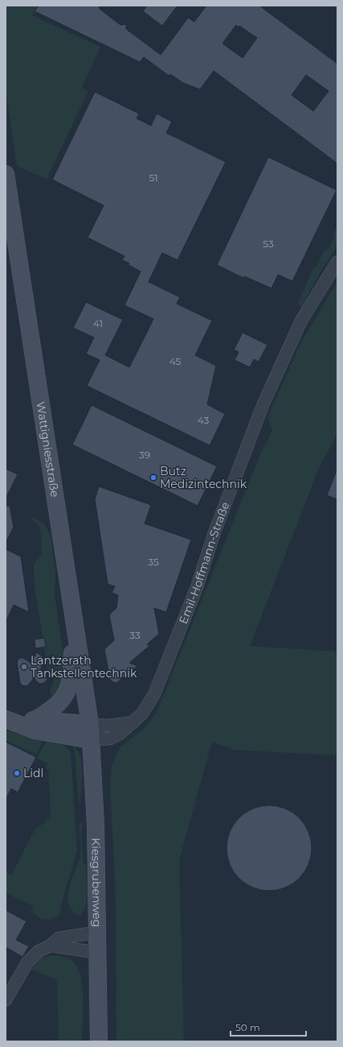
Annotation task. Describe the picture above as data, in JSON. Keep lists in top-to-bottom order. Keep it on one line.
{"streets":{"main road":["Wattigniesstraße","Emil-Hoffmann-Straße","Kiesgrubenweg"]},"crossings":[["Wattigniesstraße","Emil-Hoffmann-Straße"],["Wattigniesstraße","Kiesgrubenweg"],["Emil-Hoffmann-Straße","Kiesgrubenweg"]],"places":["Butz Medizintechnik","Lantzerath Tankstellentechnik","Lidl"],"house_numbers":["51","53","41","45","43","39","35","33"],"scale_bar":"50 m"}
